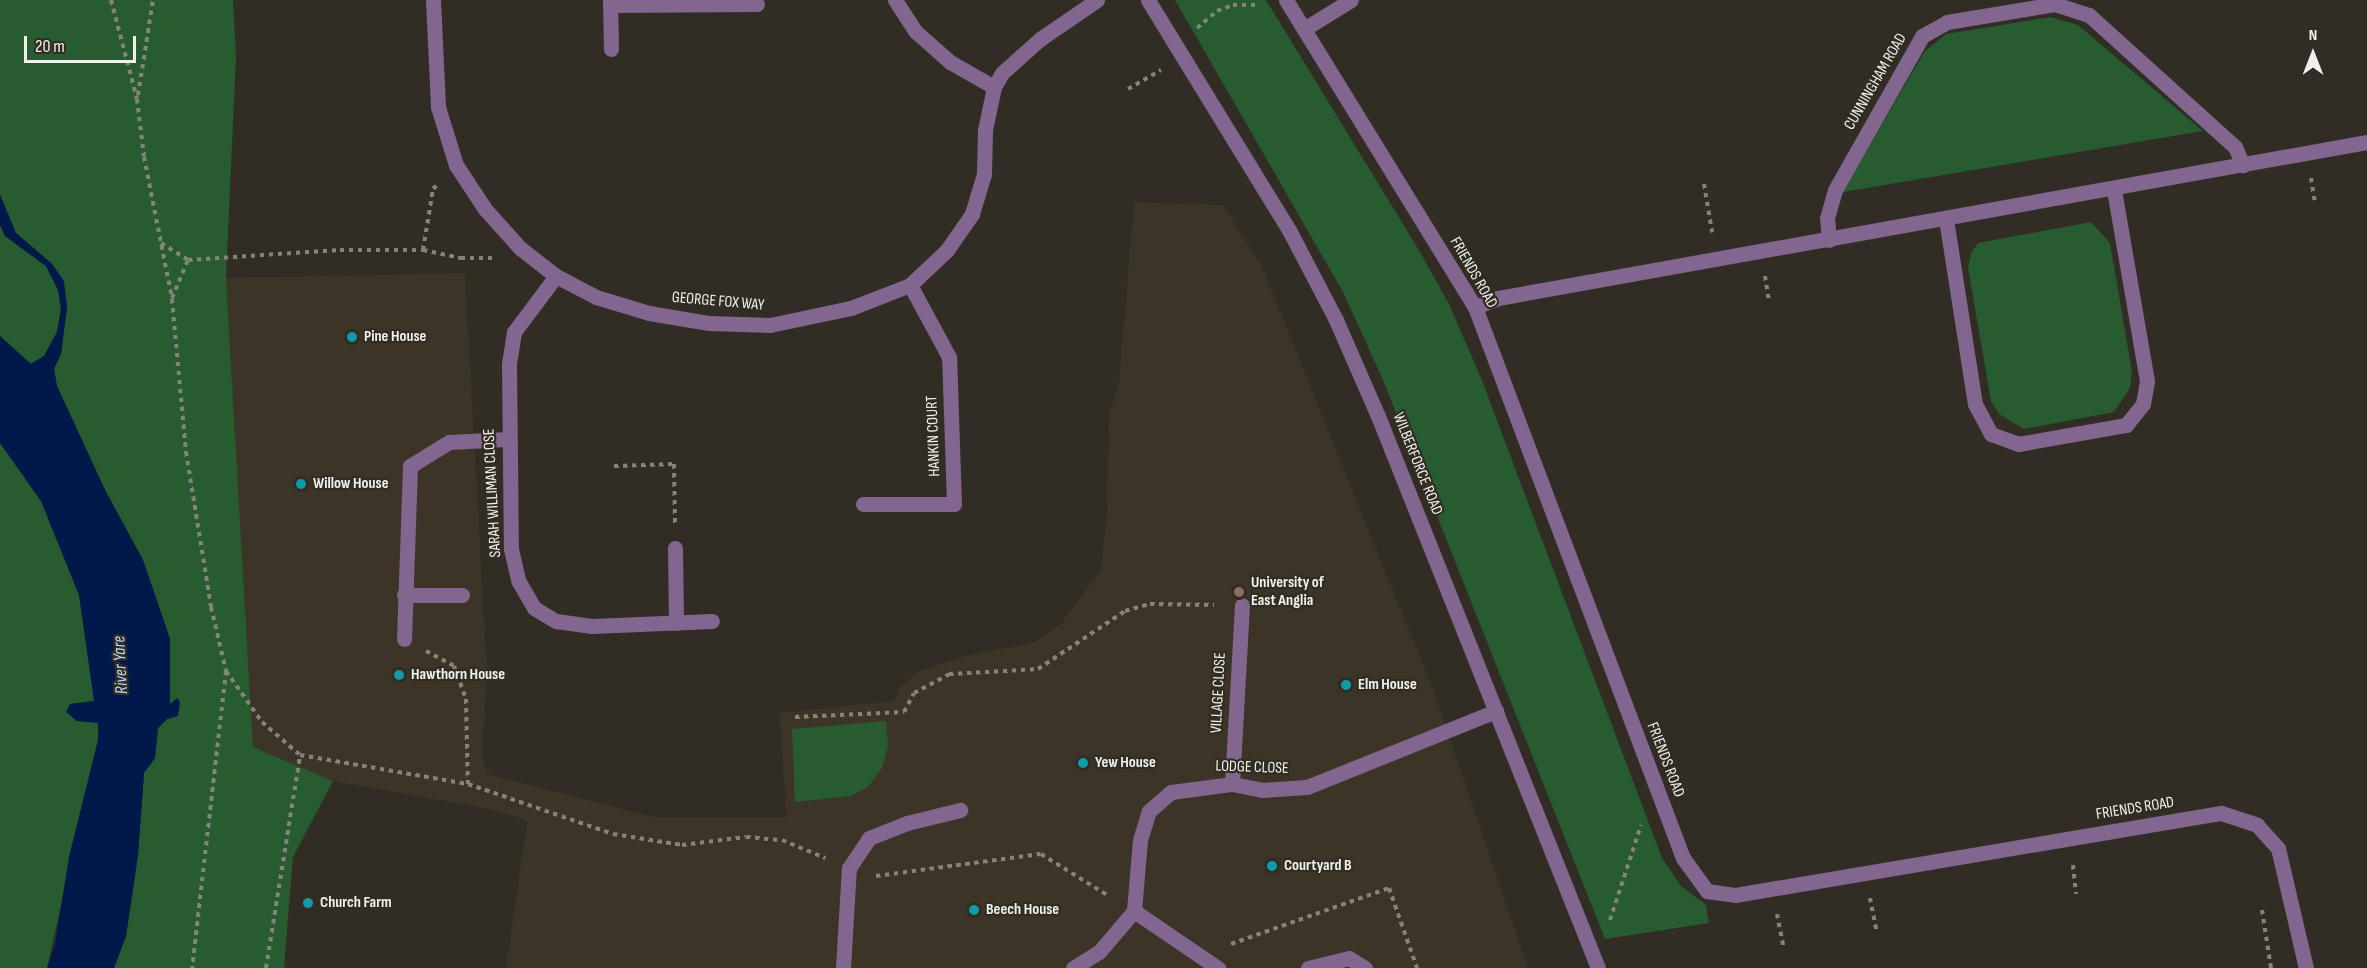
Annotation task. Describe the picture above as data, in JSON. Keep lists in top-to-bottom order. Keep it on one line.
{"streets":{"street":["CUNNINGHAM ROAD","FRIENDS ROAD","GEORGE FOX WAY","HANKIN COURT","WILBERFORCE ROAD","SARAH WILLIMAN CLOSE","VILLAGE CLOSE","LODGE CLOSE"]},"crossings":[["GEORGE FOX WAY","HANKIN COURT"],["GEORGE FOX WAY","SARAH WILLIMAN CLOSE"],["WILBERFORCE ROAD","LODGE CLOSE"],["VILLAGE CLOSE","LODGE CLOSE"]],"water":["River Yare"],"places":["Pine House","Willow House","University of East Anglia","Hawthorn House","Elm House","Yew House","Courtyard B","Church Farm","Beech House"],"scale_bar":"20 m","north":"top"}
